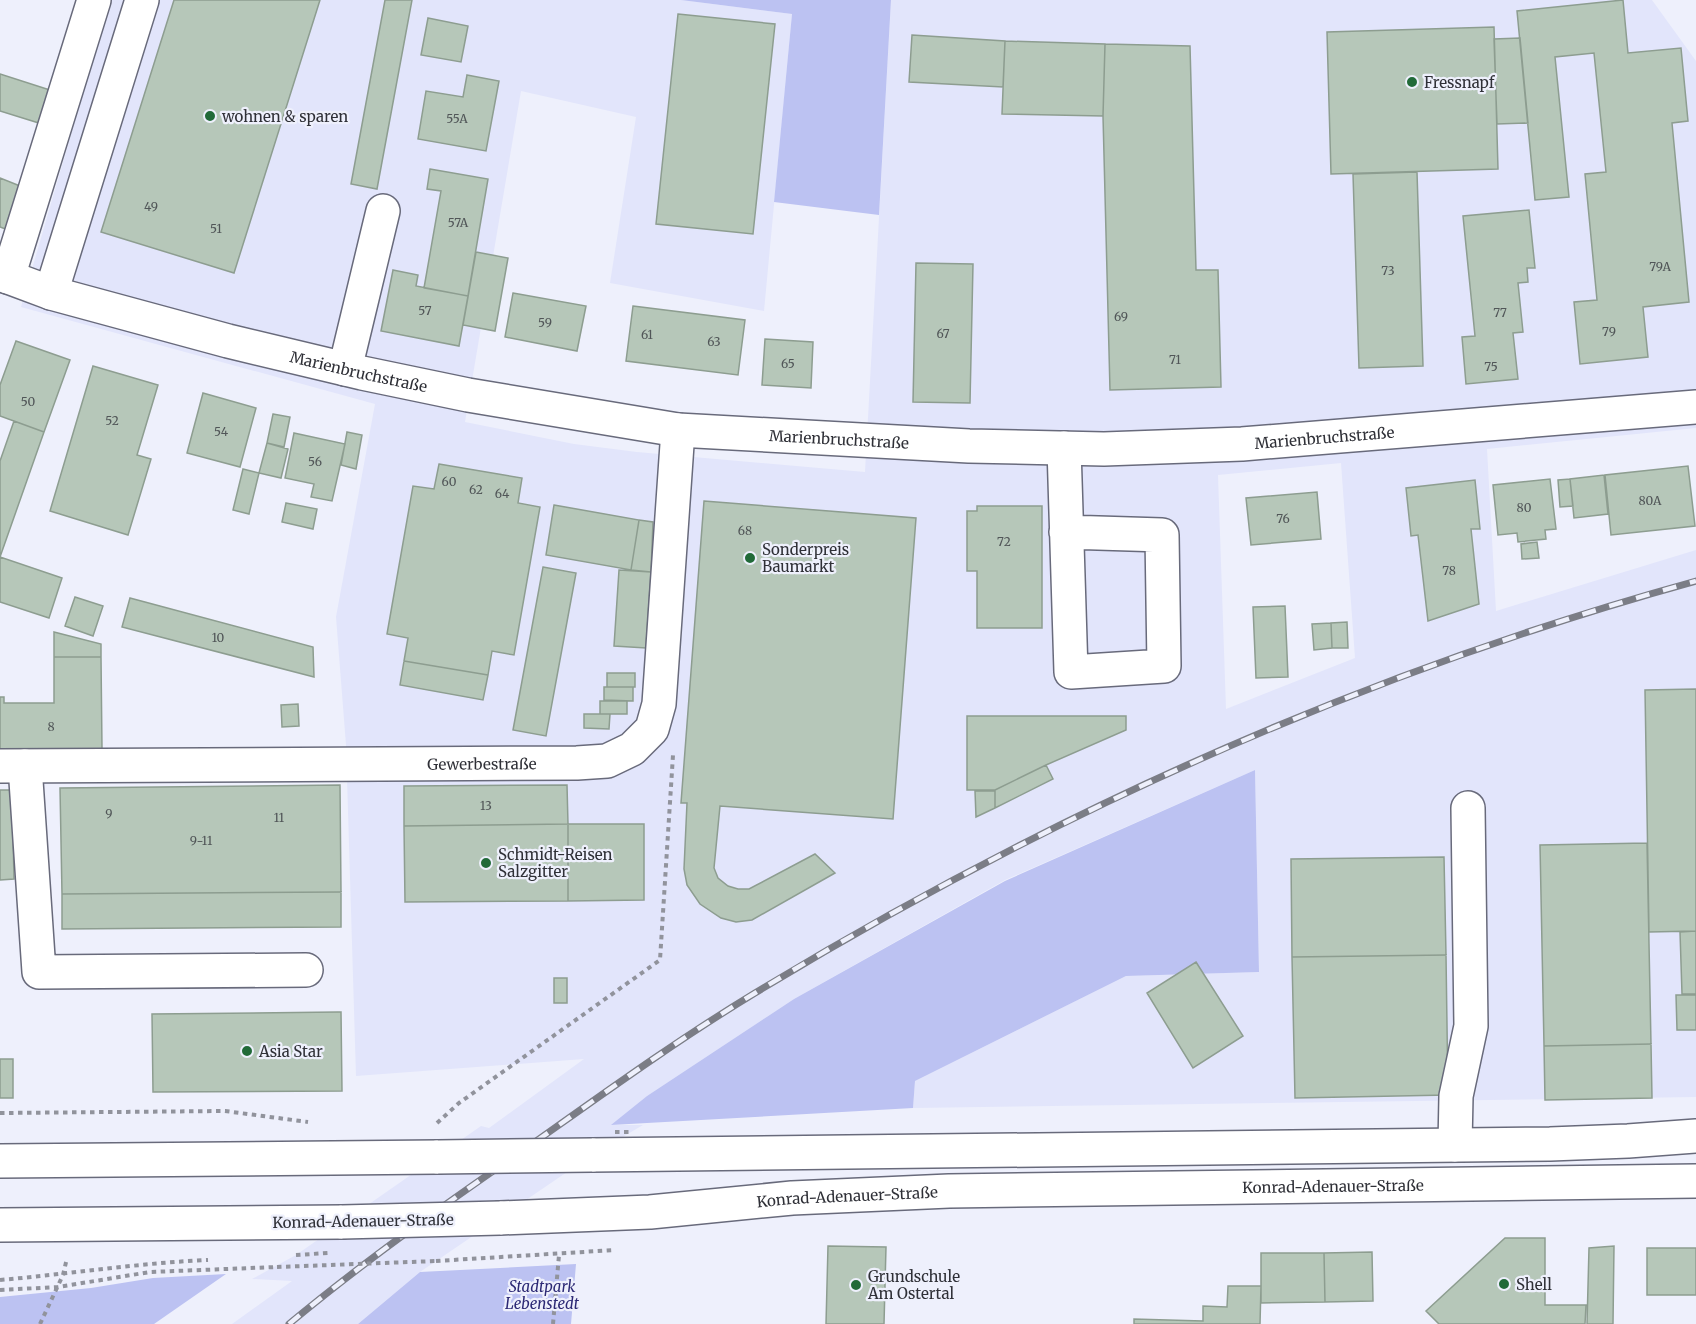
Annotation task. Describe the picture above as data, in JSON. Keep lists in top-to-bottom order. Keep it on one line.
{"streets":{"street":["Marienbruchstraße","Gewerbestraße","Konrad-Adenauer-Straße"]},"crossings":[["Marienbruchstraße","Gewerbestraße"]],"parks":["Stadtpark Lebenstedt"],"places":["Fressnapf","wohnen & sparen","Sonderpreis Baumarkt","Schmidt-Reisen Salzgitter","Asia Star","Shell","Grundschule Am Ostertal"],"house_numbers":["55A","49","57A","51","79A","73","57","77","69","59","79","67","61","63","71","65","75","50","52","54","56","60","62","64","80A","80","76","68","72","78","10","8","13","9","11","9-11"]}
